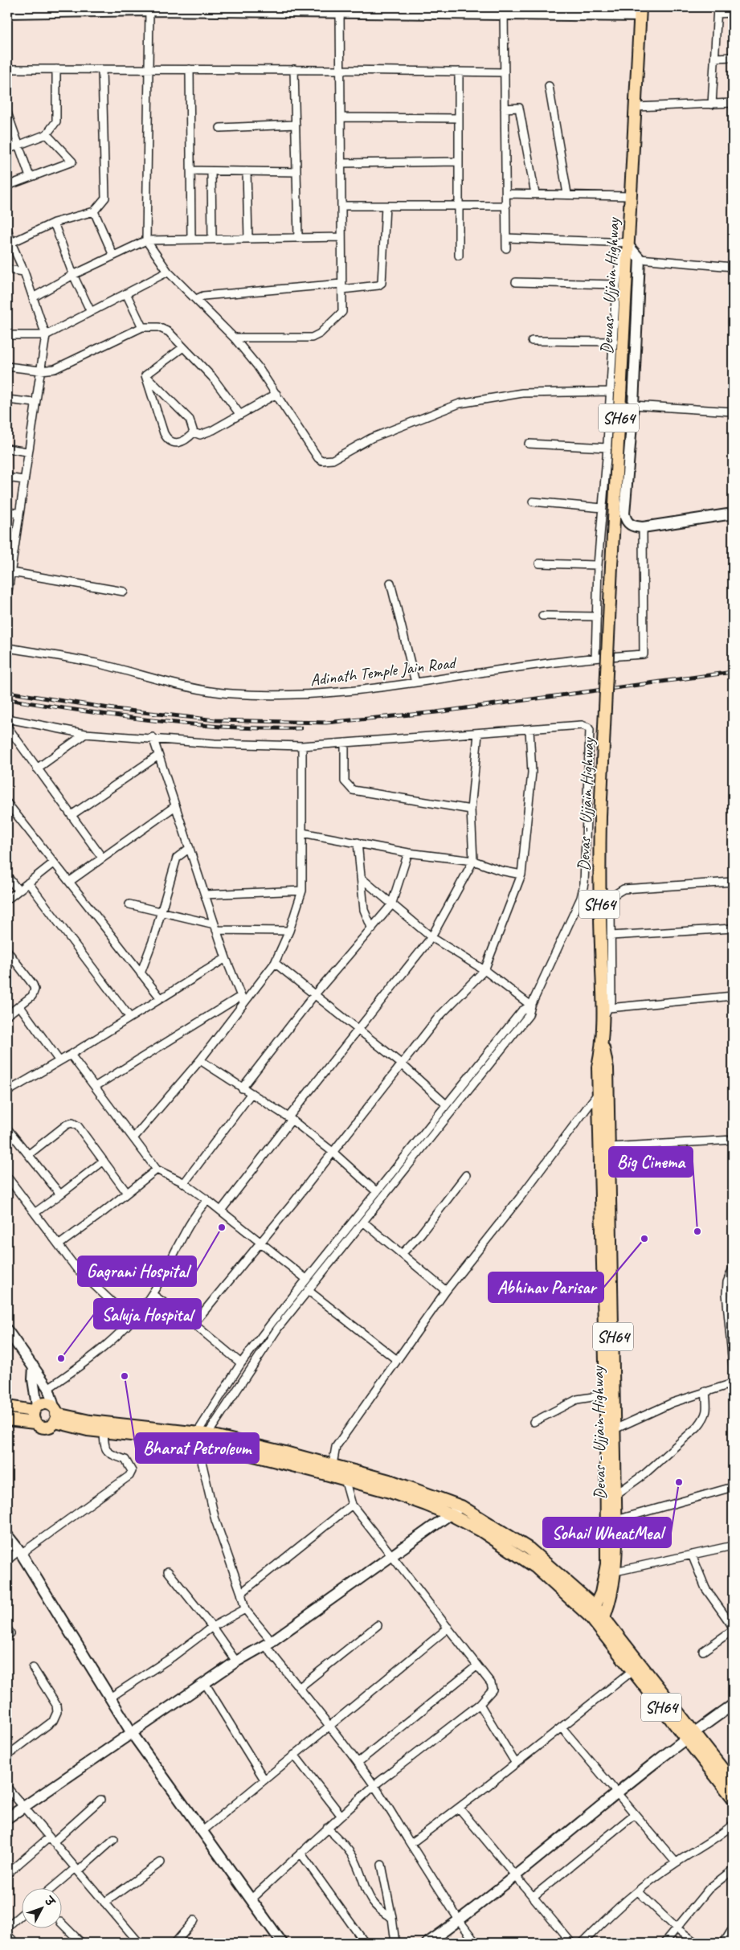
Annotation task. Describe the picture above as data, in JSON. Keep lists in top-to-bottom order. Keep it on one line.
{"streets":{"main road":["Dewas - Ujjain Highway","SH64","Devas - Ujjain Highway"],"street":["Adinath Temple Jain Road"]},"crossings":[["Dewas - Ujjain Highway","Devas - Ujjain Highway"],["SH64","Devas - Ujjain Highway"]],"places":["Gagrani Hospital","Big Cinema","Abhinav Parisar","Saluja Hospital","Bharat Petroleum","Sohail WheatMeal"],"north":"top right"}
